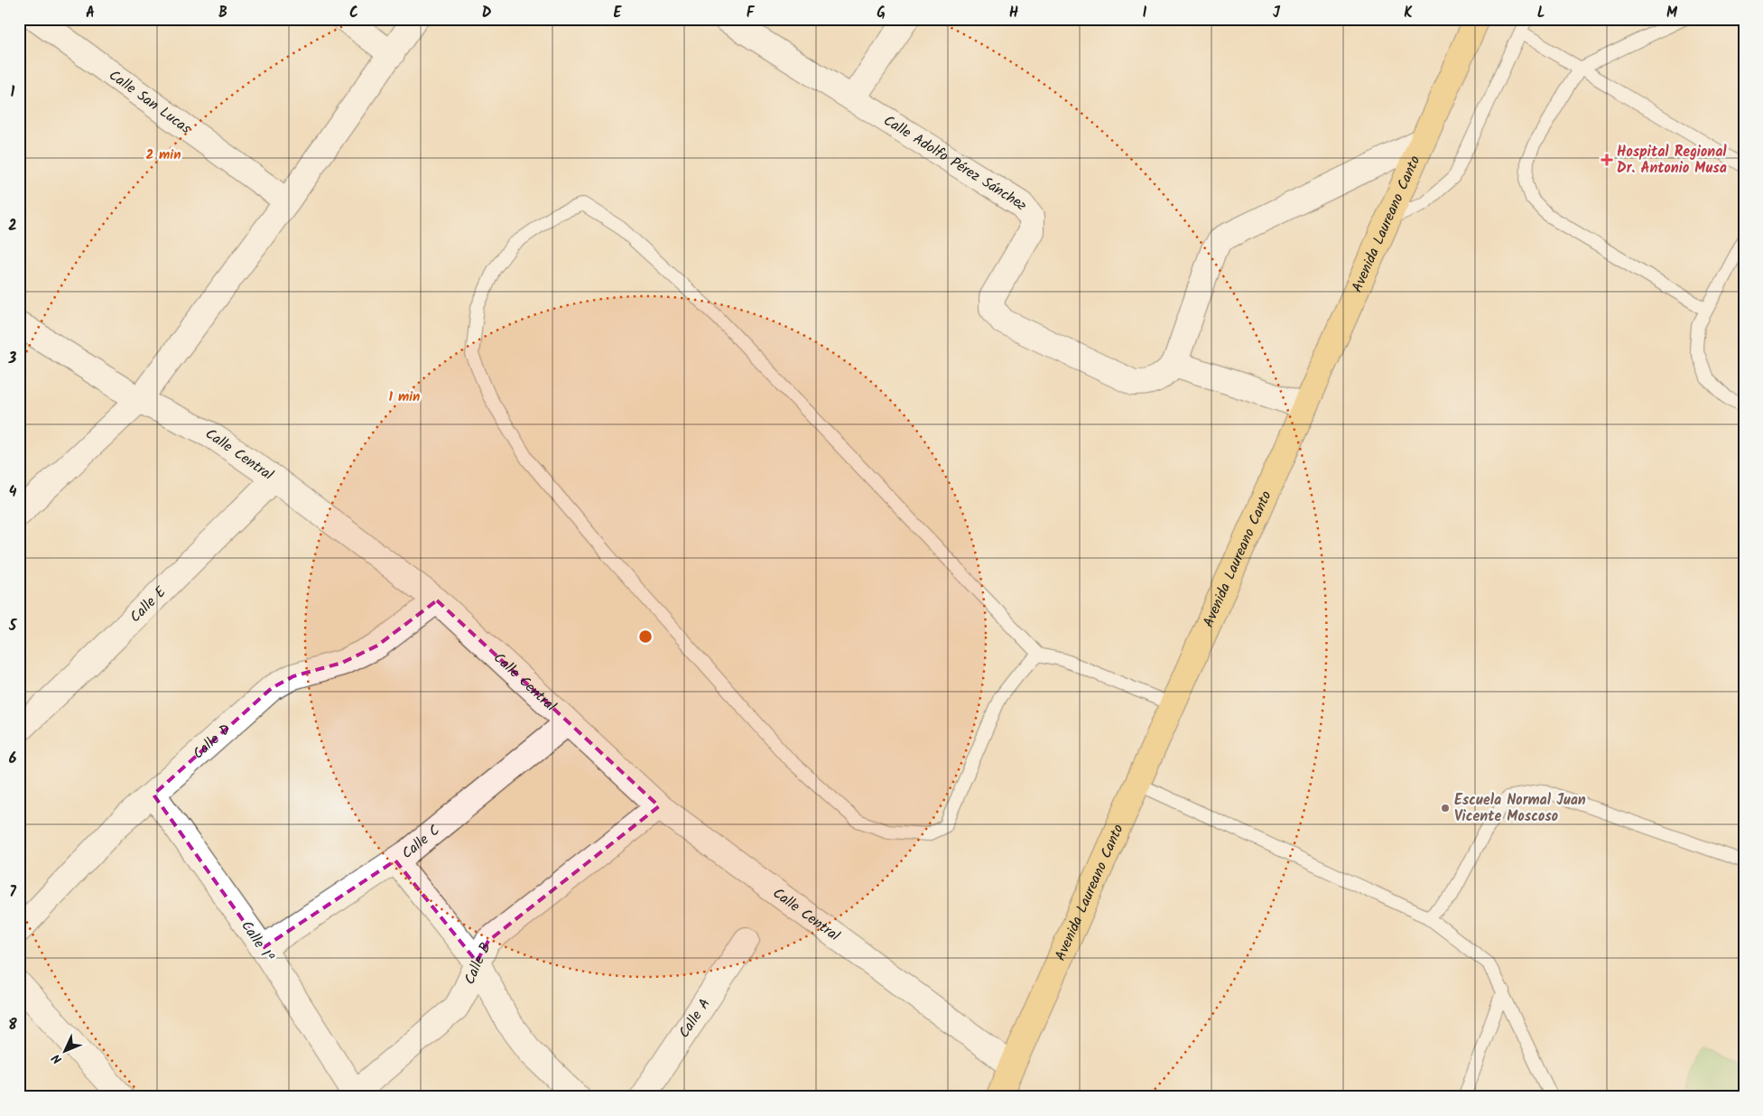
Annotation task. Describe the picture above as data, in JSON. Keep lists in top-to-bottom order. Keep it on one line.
{"streets":{"main road":["Avenida Laureano Canto"],"street":["Calle San Lucas","Calle Adolfo Pérez Sánchez","Calle Central","Calle E","Calle D","Calle C","Calle 1ª","Calle B","Calle A"]},"crossings":[["Avenida Laureano Canto","Calle Central"],["Calle Central","Calle E"],["Calle Central","Calle D"],["Calle Central","Calle C"],["Calle Central","Calle B"],["Calle D","Calle 1ª"],["Calle C","Calle 1ª"],["Calle 1ª","Calle B"]],"places":{"health":["Hospital Regional Dr. Antonio Musa"],"other":["Escuela Normal Juan Vicente Moscoso"]},"north":"bottom left","grid":{"columns":["A","B","C","D","E","F","G","H","I","J","K","L","M"],"rows":["1","2","3","4","5","6","7","8"]},"rings":["2 min","1 min"]}
